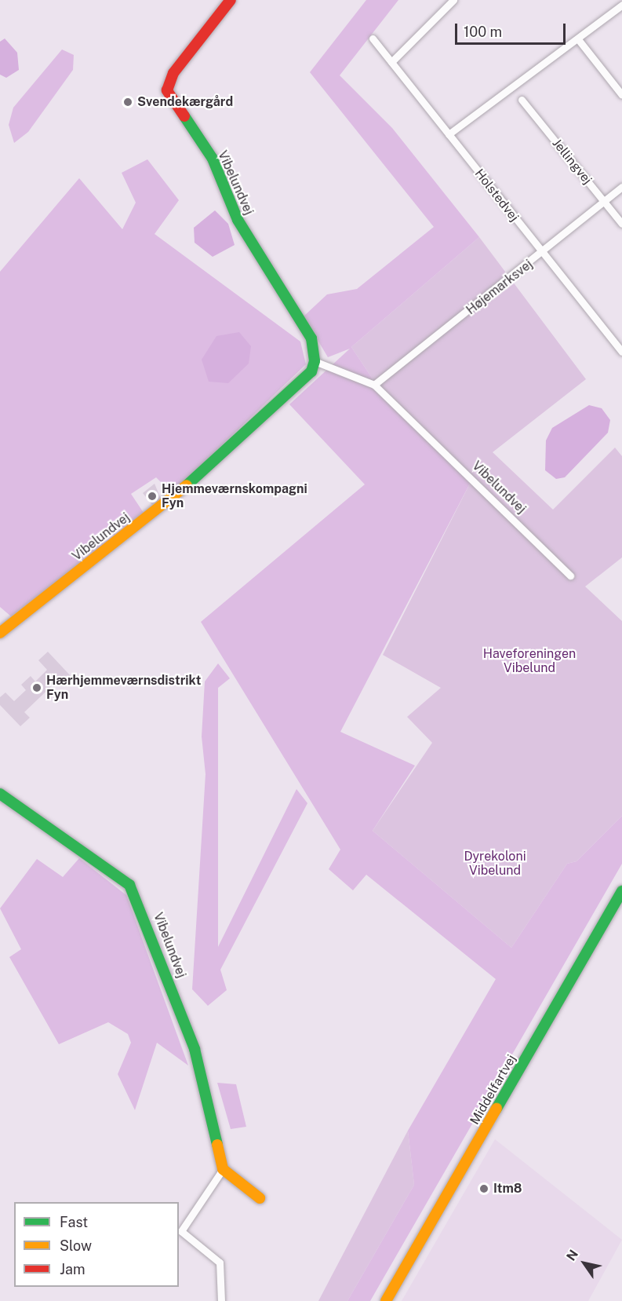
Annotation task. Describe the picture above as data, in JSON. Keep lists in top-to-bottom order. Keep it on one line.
{"streets":{"street":["Jellingvej","Vibelundvej","Holstedvej","Højemarksvej","Middelfartvej"]},"crossings":[["Jellingvej","Højemarksvej"],["Vibelundvej","Højemarksvej"],["Holstedvej","Højemarksvej"]],"parks":["Haveforeningen Vibelund","Dyrekoloni Vibelund"],"places":["Svendekærgård","Hjemmeværnskompagni Fyn","Hærhjemmeværnsdistrikt Fyn","Itm8"],"legend":["Fast","Slow","Jam"],"scale_bar":"100 m","north":"top left"}
